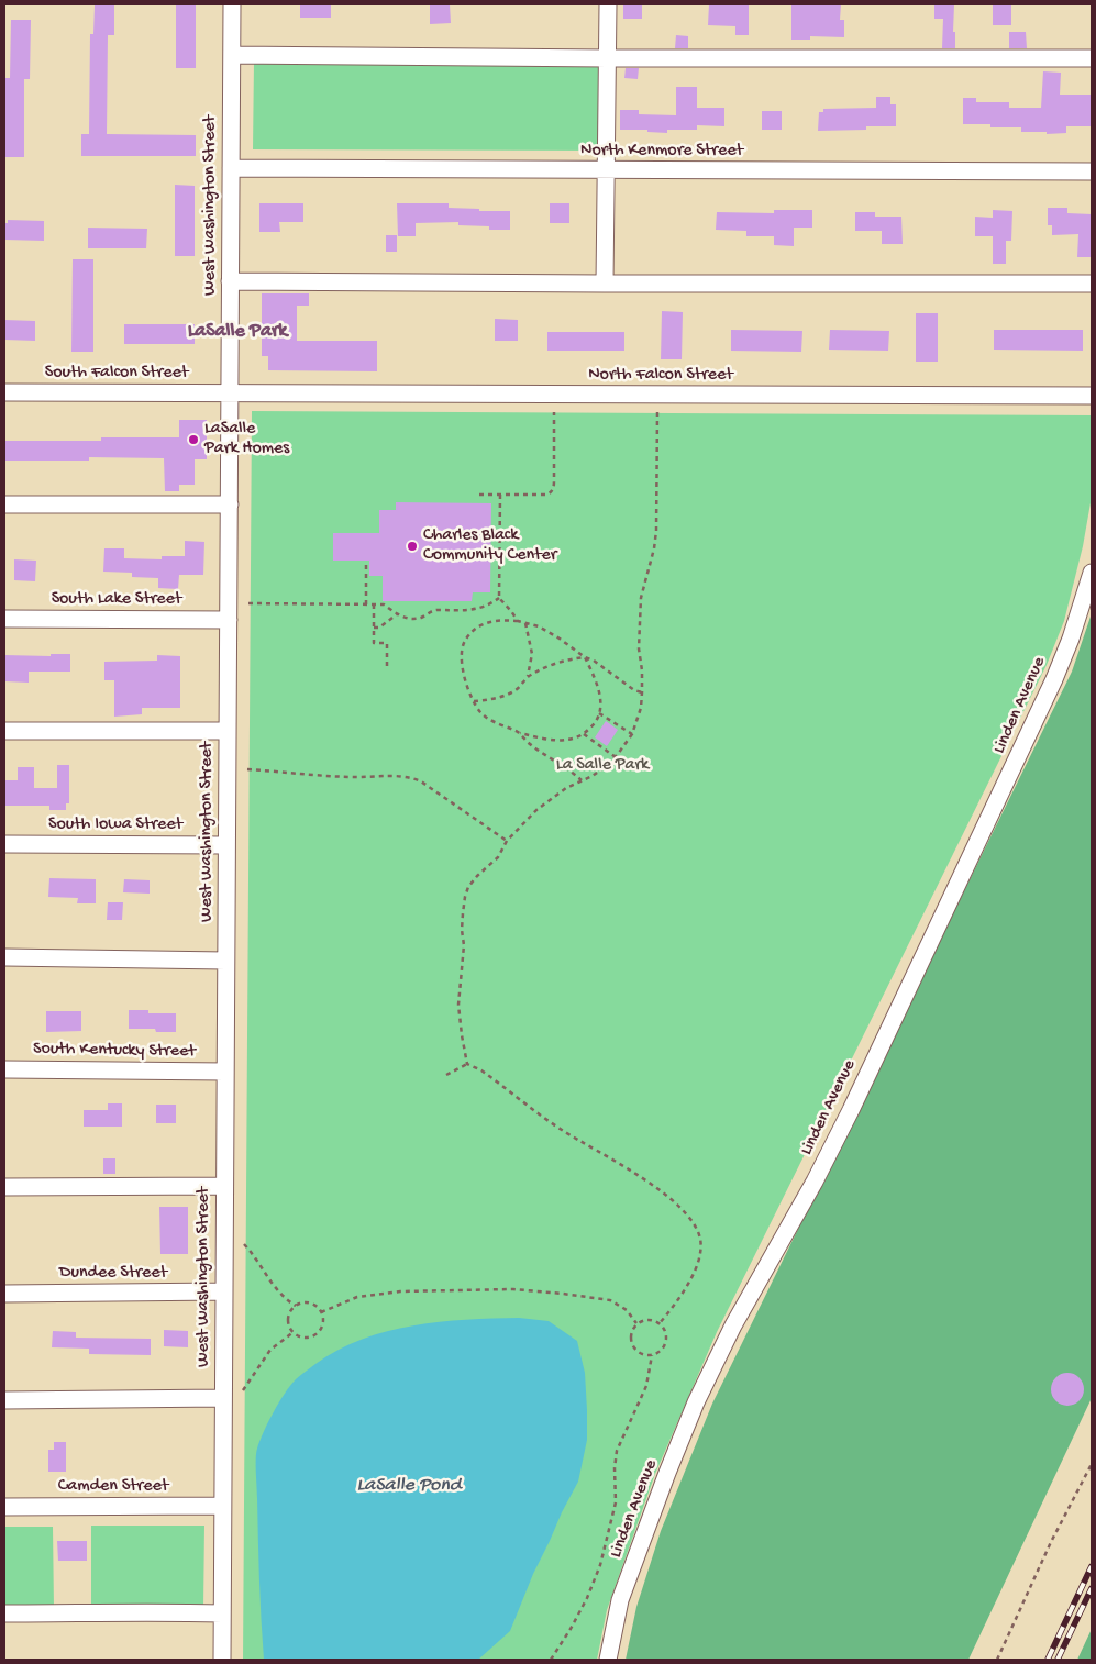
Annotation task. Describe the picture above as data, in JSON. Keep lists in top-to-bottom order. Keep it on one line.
{"streets":{"street":["North Kenmore Street","West Washington Street","South Falcon Street","North Falcon Street","South Lake Street","Linden Avenue","South Iowa Street","South Kentucky Street","Dundee Street","Camden Street"]},"crossings":[["North Kenmore Street","West Washington Street"],["West Washington Street","South Falcon Street"],["West Washington Street","North Falcon Street"],["West Washington Street","South Lake Street"],["West Washington Street","South Iowa Street"],["West Washington Street","South Kentucky Street"],["West Washington Street","Dundee Street"],["West Washington Street","Camden Street"],["South Falcon Street","North Falcon Street"]],"districts":["LaSalle Park"],"water":["LaSalle Pond"],"parks":["La Salle Park"],"places":["LaSalle Park Homes","Charles Black Community Center"]}
